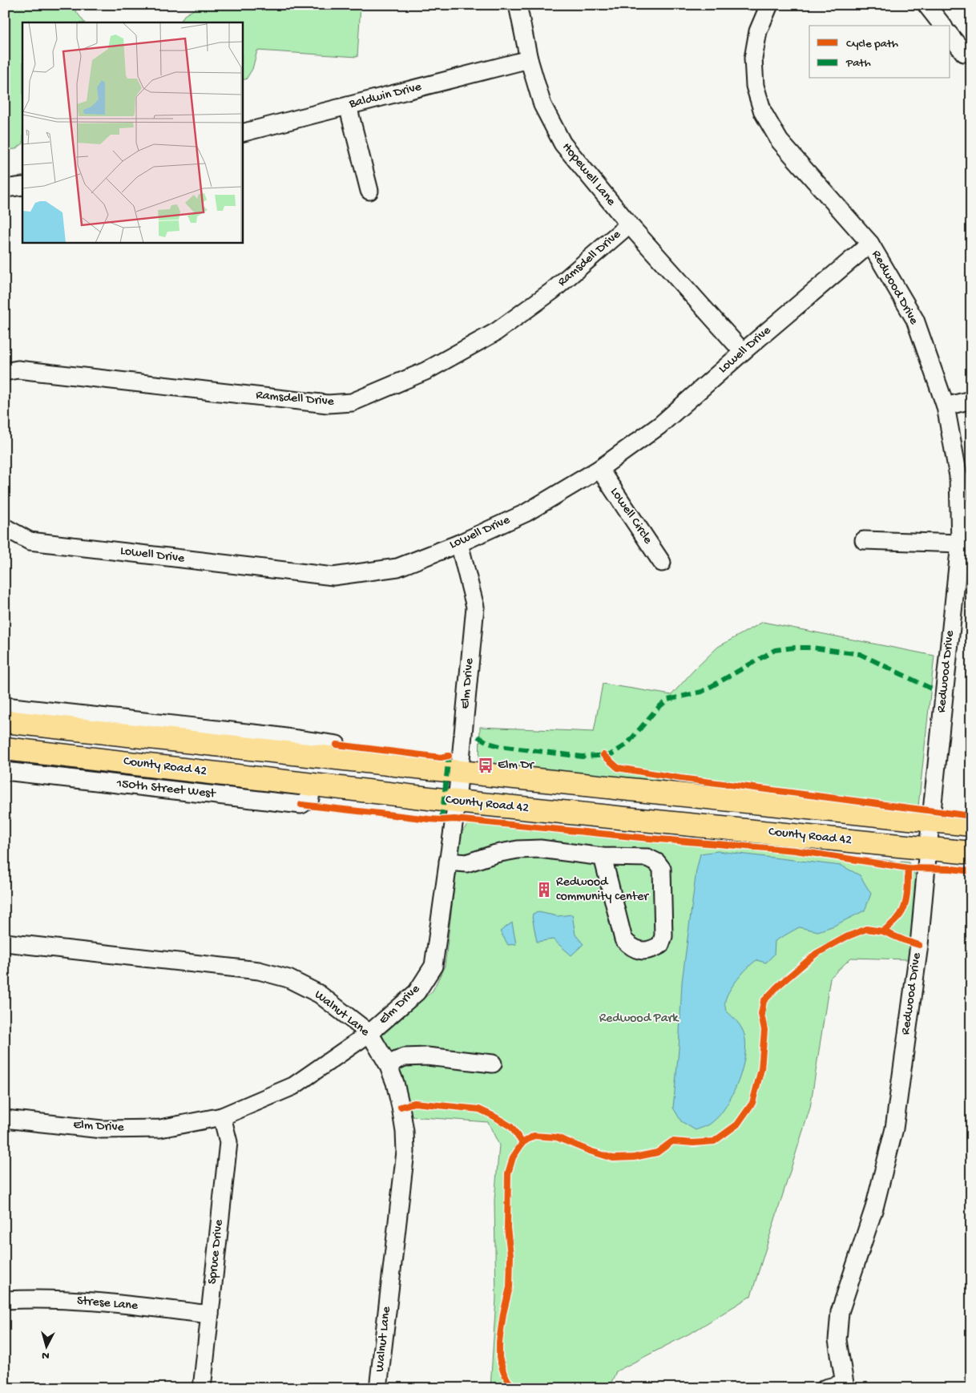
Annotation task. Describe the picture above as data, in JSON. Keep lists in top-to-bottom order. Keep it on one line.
{"streets":{"highway":["County Road 42"],"street":["Baldwin Drive","Hopewell Lane","Ramsdell Drive","Redwood Drive","Lowell Drive","Lowell Circle","Elm Drive","150th Street West","Walnut Lane","Spruce Drive","Strese Lane"]},"crossings":[["Baldwin Drive","Hopewell Lane"],["Hopewell Lane","Ramsdell Drive"],["Hopewell Lane","Lowell Drive"],["Redwood Drive","Lowell Drive"],["Redwood Drive","County Road 42"],["Lowell Drive","Lowell Circle"],["Lowell Drive","Elm Drive"],["Elm Drive","County Road 42"],["Elm Drive","Walnut Lane"],["Elm Drive","Spruce Drive"],["County Road 42","150th Street West"],["Spruce Drive","Strese Lane"]],"parks":["Redwood Park"],"places":{"bus stop":["Elm Dr"],"building":["Redwood community center"]},"legend":["Cycle path","Path"],"north":"bottom"}
